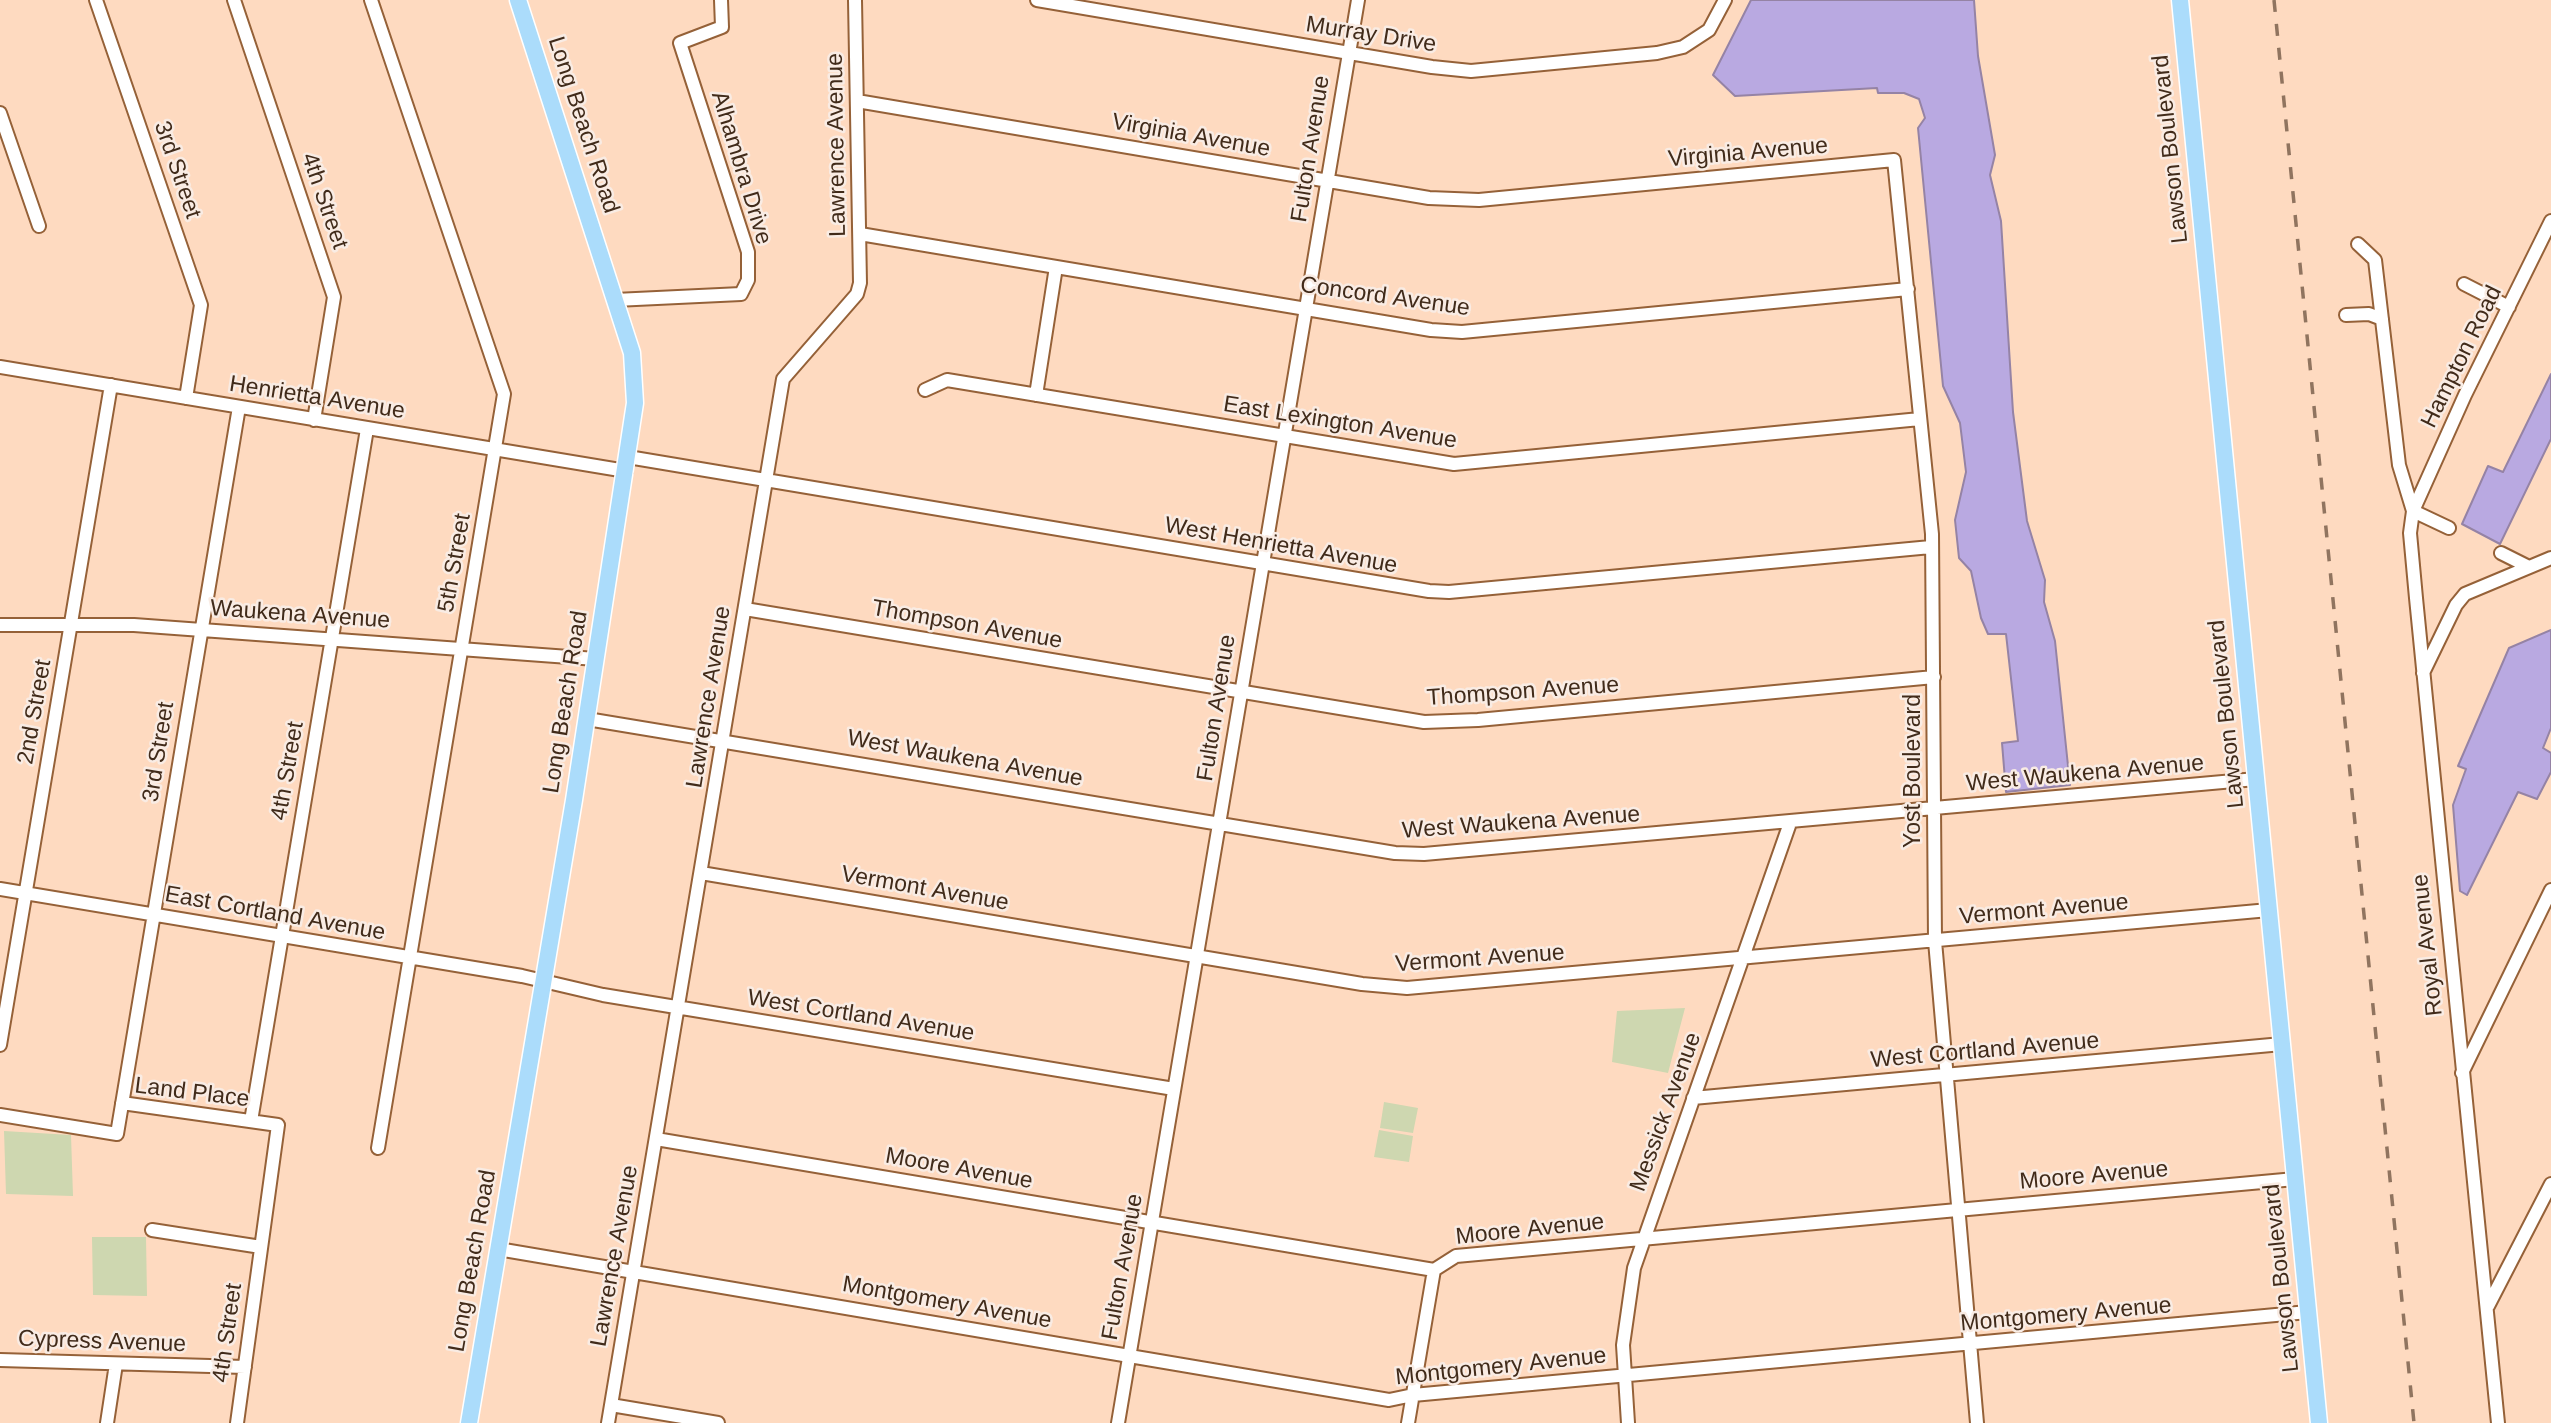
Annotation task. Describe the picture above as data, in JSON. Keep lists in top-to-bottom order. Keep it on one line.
{"streets":{"main road":["Long Beach Road","Lawson Boulevard"],"street":["Murray Drive","Virginia Avenue","Lawrence Avenue","Fulton Avenue","Alhambra Drive","3rd Street","4th Street","Concord Avenue","Hampton Road","Henrietta Avenue","East Lexington Avenue","West Henrietta Avenue","5th Street","Waukena Avenue","Thompson Avenue","2nd Street","West Waukena Avenue","Yost Boulevard","Vermont Avenue","East Cortland Avenue","Royal Avenue","West Cortland Avenue","Land Place","Messick Avenue","Moore Avenue","Montgomery Avenue","Cypress Avenue"]},"crossings":[["Murray Drive","Fulton Avenue"],["Long Beach Road","Alhambra Drive"],["Long Beach Road","Henrietta Avenue"],["Long Beach Road","West Henrietta Avenue"],["Long Beach Road","Waukena Avenue"],["Long Beach Road","West Waukena Avenue"],["Long Beach Road","East Cortland Avenue"],["Long Beach Road","West Cortland Avenue"],["Long Beach Road","Montgomery Avenue"],["Virginia Avenue","Lawrence Avenue"],["Virginia Avenue","Fulton Avenue"],["Virginia Avenue","Yost Boulevard"],["Lawrence Avenue","Concord Avenue"],["Lawrence Avenue","West Henrietta Avenue"],["Lawrence Avenue","Thompson Avenue"],["Lawrence Avenue","West Waukena Avenue"],["Lawrence Avenue","Vermont Avenue"],["Lawrence Avenue","West Cortland Avenue"],["Lawrence Avenue","Moore Avenue"],["Lawrence Avenue","Montgomery Avenue"],["Fulton Avenue","Concord Avenue"],["Fulton Avenue","East Lexington Avenue"],["Fulton Avenue","West Henrietta Avenue"],["Fulton Avenue","Thompson Avenue"],["Fulton Avenue","West Waukena Avenue"],["Fulton Avenue","Vermont Avenue"],["Fulton Avenue","West Cortland Avenue"],["Fulton Avenue","Moore Avenue"],["Fulton Avenue","Montgomery Avenue"],["Lawson Boulevard","West Waukena Avenue"],["Lawson Boulevard","Vermont Avenue"],["Lawson Boulevard","West Cortland Avenue"],["Lawson Boulevard","Moore Avenue"],["Lawson Boulevard","Montgomery Avenue"],["3rd Street","Henrietta Avenue"],["3rd Street","Waukena Avenue"],["3rd Street","East Cortland Avenue"],["3rd Street","Land Place"],["4th Street","Henrietta Avenue"],["4th Street","Waukena Avenue"],["4th Street","East Cortland Avenue"],["4th Street","Land Place"],["4th Street","Cypress Avenue"],["Concord Avenue","Yost Boulevard"],["Hampton Road","Royal Avenue"],["Henrietta Avenue","West Henrietta Avenue"],["Henrietta Avenue","5th Street"],["Henrietta Avenue","2nd Street"],["East Lexington Avenue","Yost Boulevard"],["West Henrietta Avenue","Yost Boulevard"],["5th Street","Waukena Avenue"],["5th Street","East Cortland Avenue"],["Waukena Avenue","2nd Street"],["Thompson Avenue","Yost Boulevard"],["2nd Street","East Cortland Avenue"],["West Waukena Avenue","Yost Boulevard"],["West Waukena Avenue","Messick Avenue"],["Yost Boulevard","Vermont Avenue"],["Yost Boulevard","West Cortland Avenue"],["Yost Boulevard","Moore Avenue"],["Yost Boulevard","Montgomery Avenue"],["Vermont Avenue","Messick Avenue"],["East Cortland Avenue","West Cortland Avenue"],["West Cortland Avenue","Messick Avenue"],["Messick Avenue","Moore Avenue"],["Messick Avenue","Montgomery Avenue"]]}
